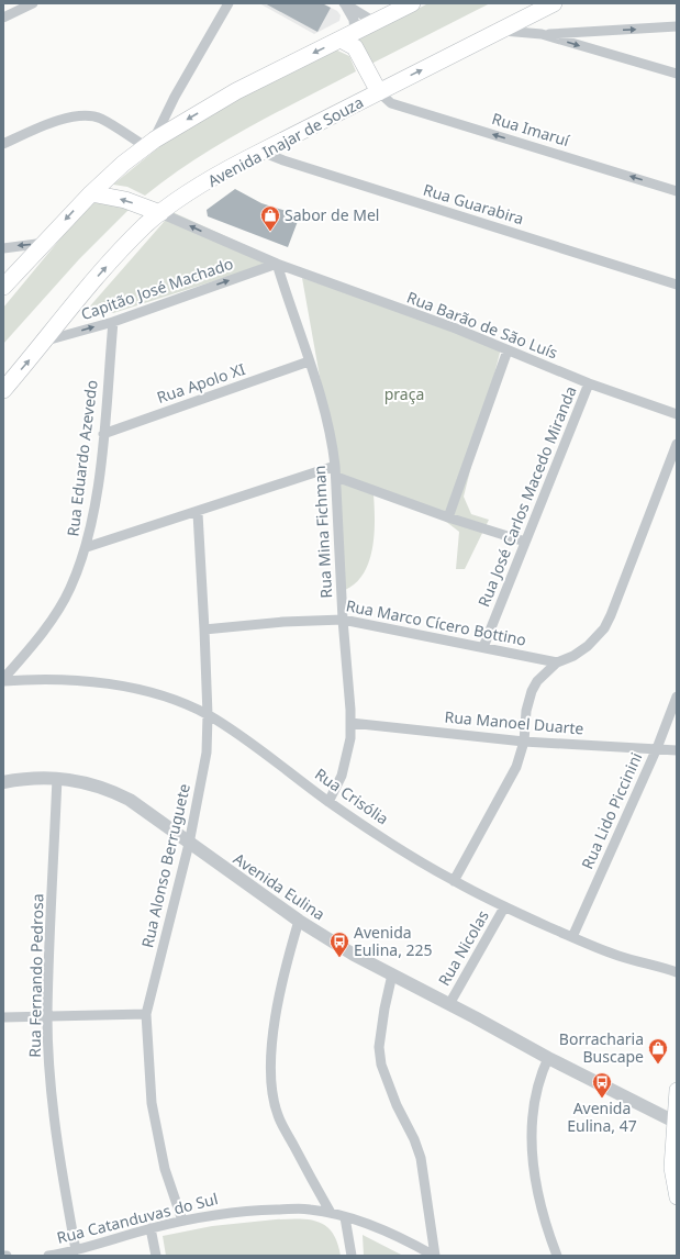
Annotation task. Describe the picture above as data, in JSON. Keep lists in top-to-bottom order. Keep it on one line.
{"streets":{"main road":["Avenida Inajar de Souza"],"street":["Rua Imaruí","Rua Guarabira","Capitão José Machado","Rua Barão de São Luís","Rua Apolo XI","Rua Eduardo Azevedo","Rua José Carlos Macedo Miranda","Rua Mina Fichman","Rua Marco Cícero Bottino","Rua Manoel Duarte","Rua Crisólia","Rua Lido Piccinini","Rua Alonso Berruguete","Avenida Eulina","Rua Nicolas","Rua Fernando Pedrosa","Rua Catanduvas do Sul"]},"crossings":[["Rua Imaruí","Avenida Inajar de Souza"],["Avenida Inajar de Souza","Rua Guarabira"],["Avenida Inajar de Souza","Capitão José Machado"],["Avenida Inajar de Souza","Rua Barão de São Luís"],["Capitão José Machado","Rua Barão de São Luís"],["Capitão José Machado","Rua Eduardo Azevedo"],["Capitão José Machado","Rua Mina Fichman"],["Rua Barão de São Luís","Rua José Carlos Macedo Miranda"],["Rua Barão de São Luís","Rua Mina Fichman"],["Rua Apolo XI","Rua Eduardo Azevedo"],["Rua Apolo XI","Rua Mina Fichman"],["Rua Eduardo Azevedo","Rua Crisólia"],["Rua José Carlos Macedo Miranda","Rua Marco Cícero Bottino"],["Rua Mina Fichman","Rua Marco Cícero Bottino"],["Rua Mina Fichman","Rua Manoel Duarte"],["Rua Mina Fichman","Rua Crisólia"],["Rua Marco Cícero Bottino","Rua Alonso Berruguete"],["Rua Manoel Duarte","Rua Lido Piccinini"],["Rua Crisólia","Rua Lido Piccinini"],["Rua Crisólia","Rua Alonso Berruguete"],["Rua Crisólia","Rua Nicolas"],["Rua Alonso Berruguete","Avenida Eulina"],["Rua Alonso Berruguete","Rua Catanduvas do Sul"],["Avenida Eulina","Rua Nicolas"],["Avenida Eulina","Rua Fernando Pedrosa"],["Rua Fernando Pedrosa","Rua Catanduvas do Sul"]],"one_way":["Rua Imaruí","Capitão José Machado"],"parks":["praça"],"places":{"shop":["Sabor de Mel","Borracharia Buscape"],"bus stop":["Avenida Eulina, 225","Avenida Eulina, 47"]}}
